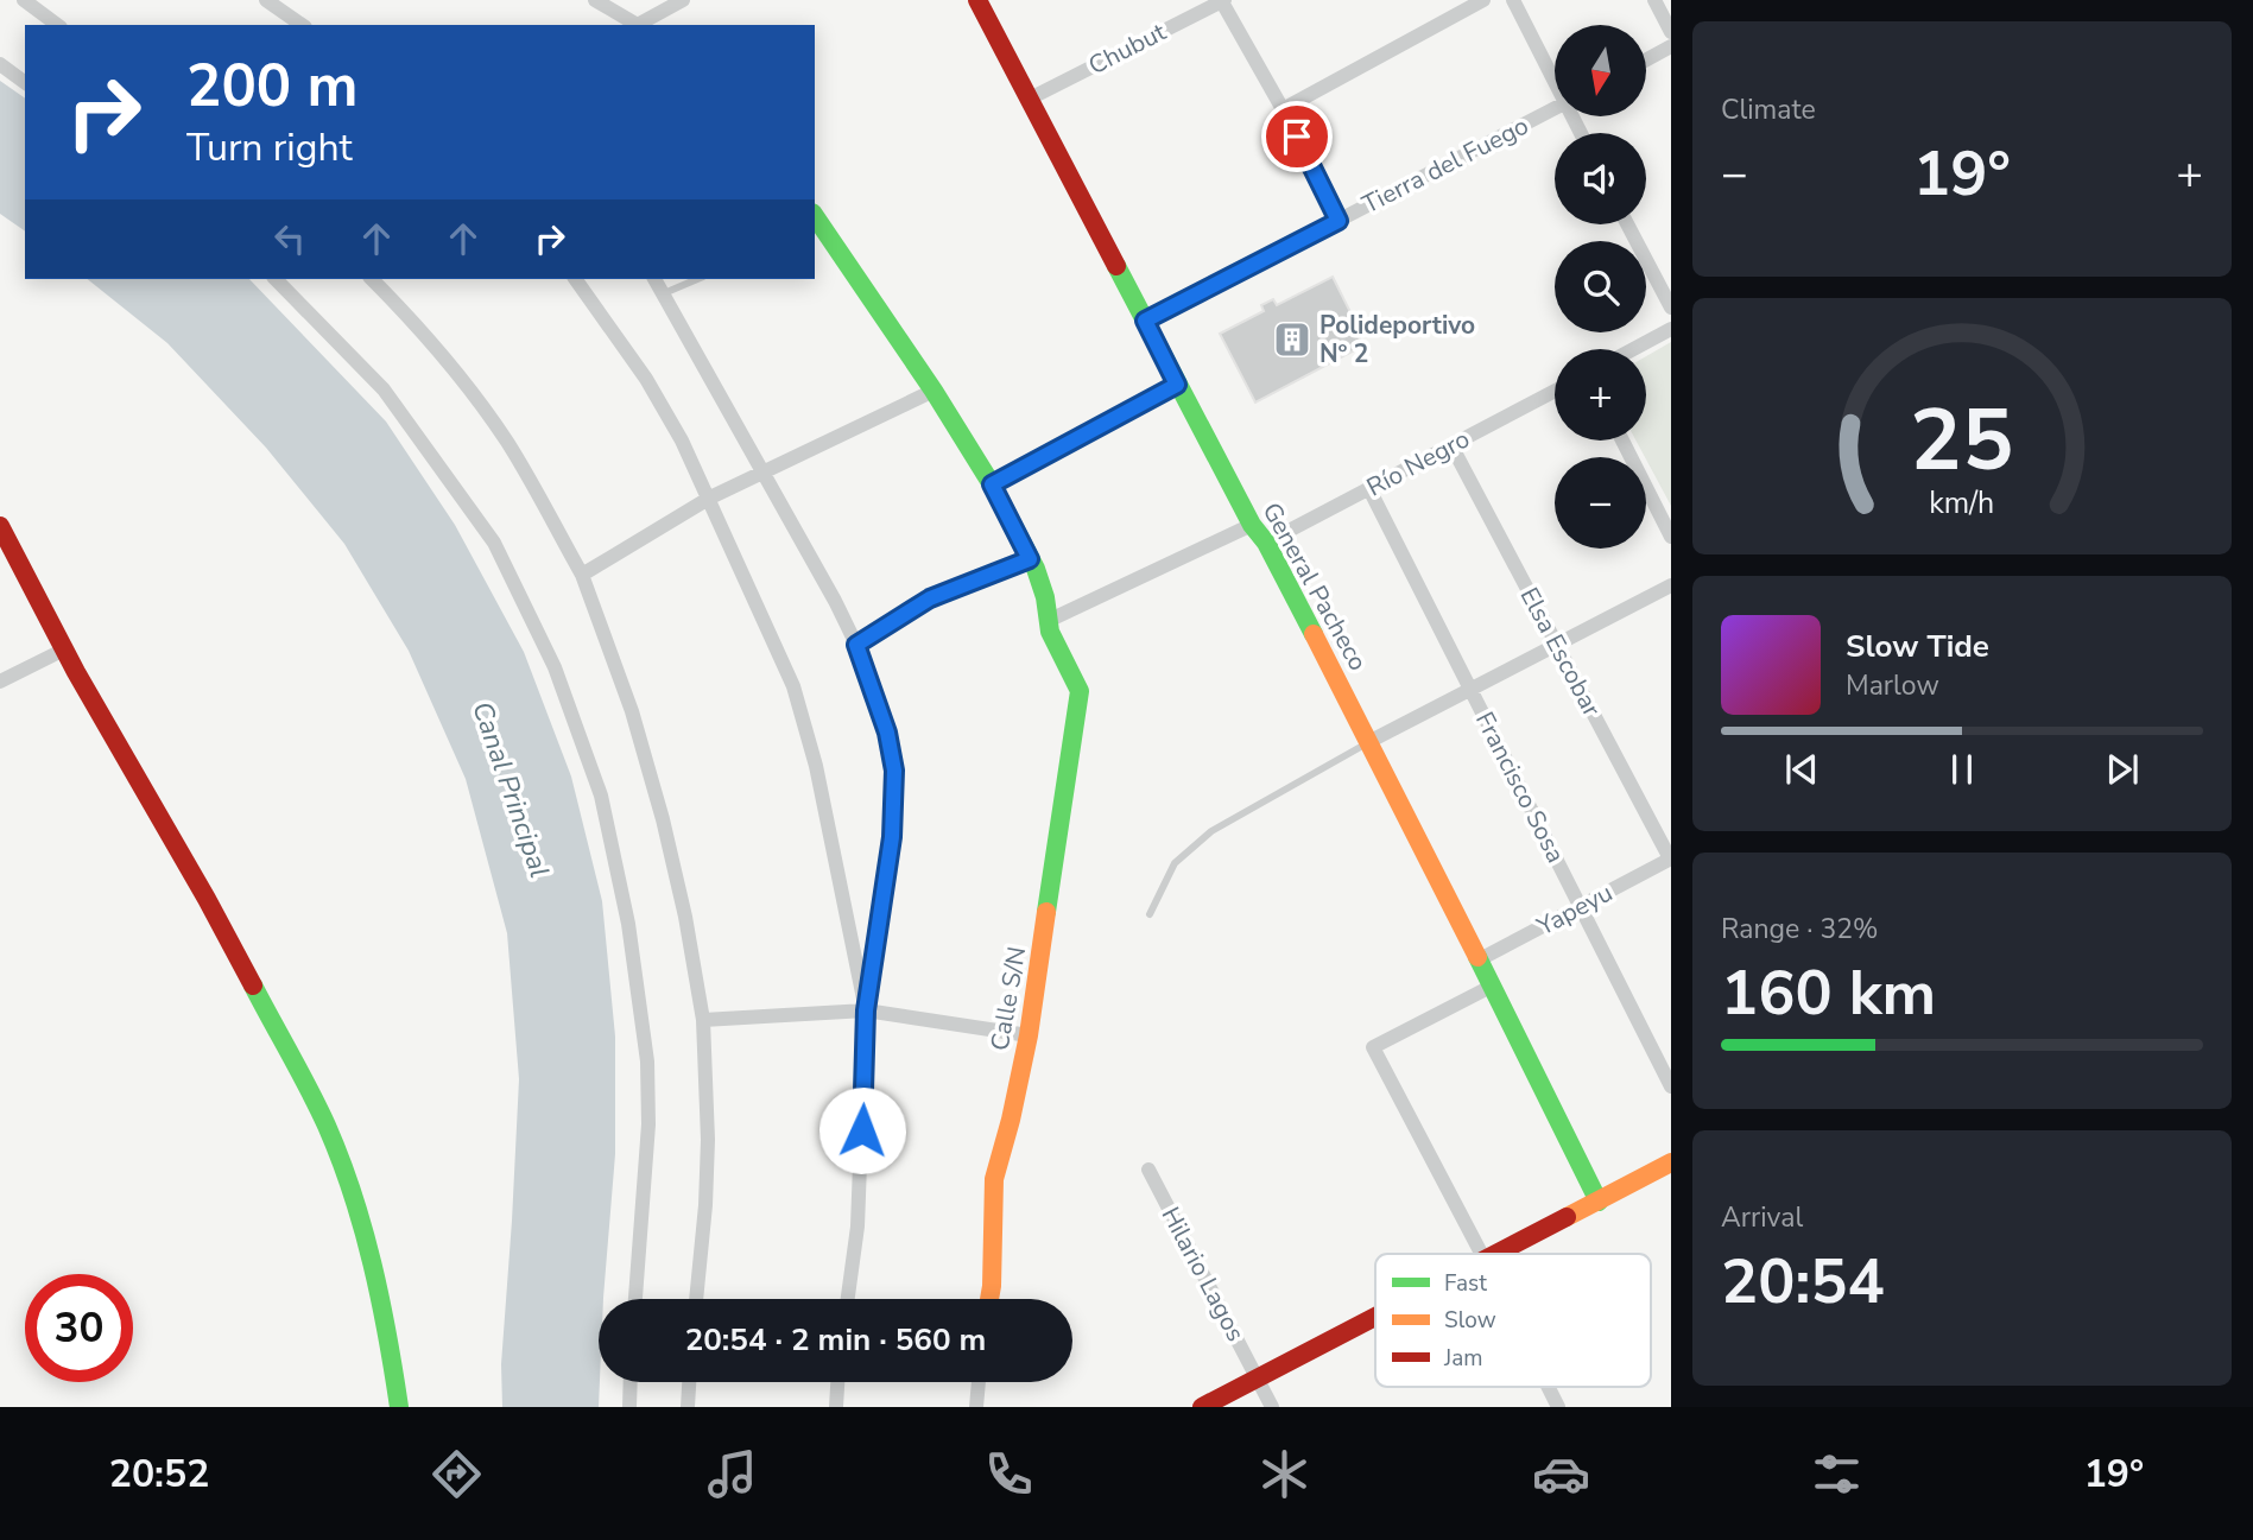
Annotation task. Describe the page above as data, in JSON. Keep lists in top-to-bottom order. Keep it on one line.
{"streets":{"street":["Chubut","Tierra del Fuego","Río Negro","General Pacheco","Elsa Escobar","Francisco Sosa","Yapeyu","Calle S/N","Hilario Lagos"]},"crossings":[["Chubut","General Pacheco"],["Tierra del Fuego","General Pacheco"],["Río Negro","General Pacheco"],["Río Negro","Elsa Escobar"],["Río Negro","Francisco Sosa"],["General Pacheco","Yapeyu"],["Elsa Escobar","Yapeyu"],["Francisco Sosa","Yapeyu"]],"water":["Canal Principal"],"places":{"building":["Polideportivo Nº 2"]},"legend":["Fast","Slow","Jam"],"north":"bottom","page":{"tile":["Climate",["Range · 32%","160 km"],["Arrival","20:54"]],"map_buttons":["+","−"],"turn":["200 m","Turn right"],"heat":["−","19°","+"],"song":["Slow Tide","Marlow"],"limit":"30","trip":"20:54 · 2 min · 560 m","tabs":["20:52","19°"],"gauge":["25","km/h"]}}
